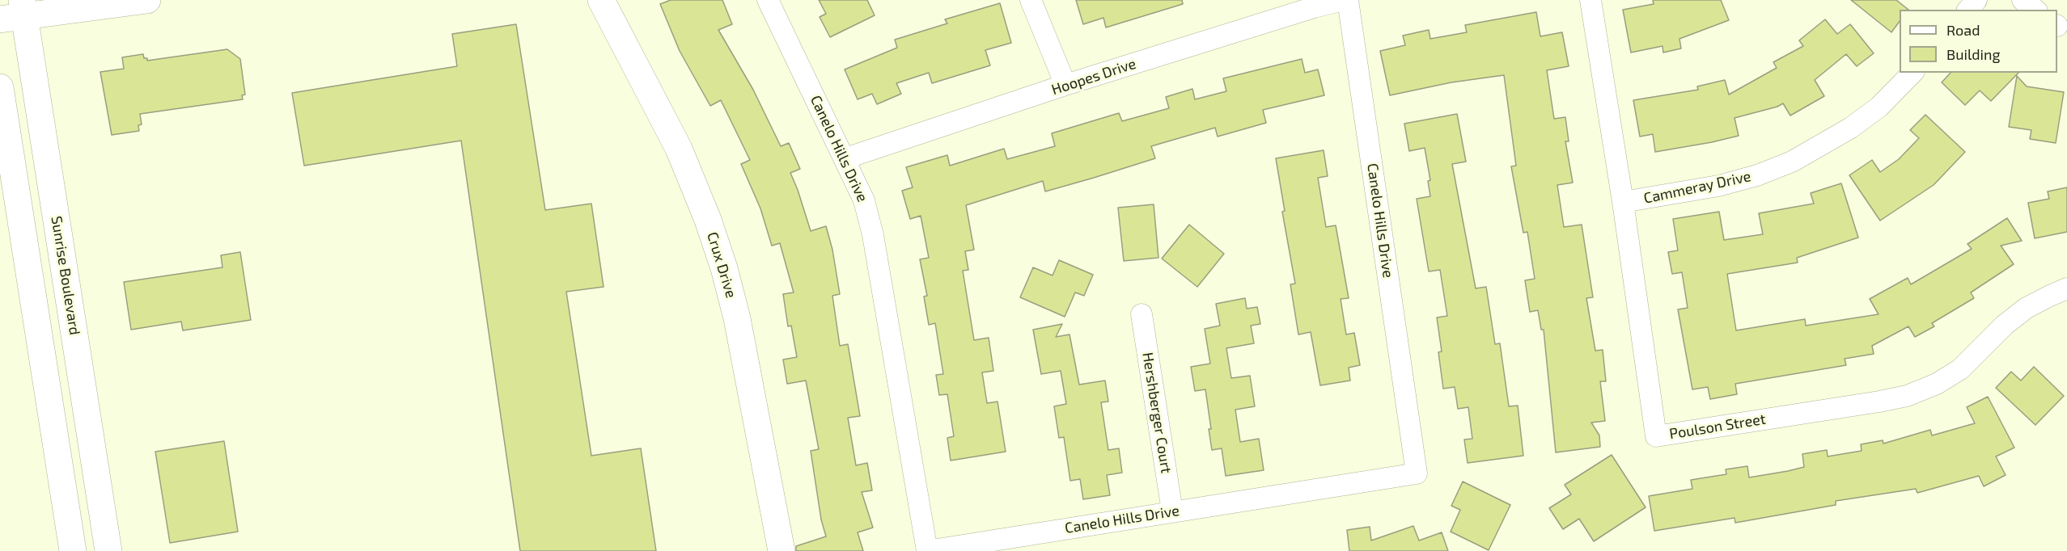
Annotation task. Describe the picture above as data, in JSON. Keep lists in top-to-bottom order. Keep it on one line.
{"streets":{"main road":["Crux Drive","Sunrise Boulevard"],"street":["Hoopes Drive","Canelo Hills Drive","Cammeray Drive","Hershberger Court","Poulson Street"]},"crossings":[["Hoopes Drive","Canelo Hills Drive"],["Canelo Hills Drive","Hershberger Court"],["Cammeray Drive","Poulson Street"]],"legend":["Road","Building"]}
